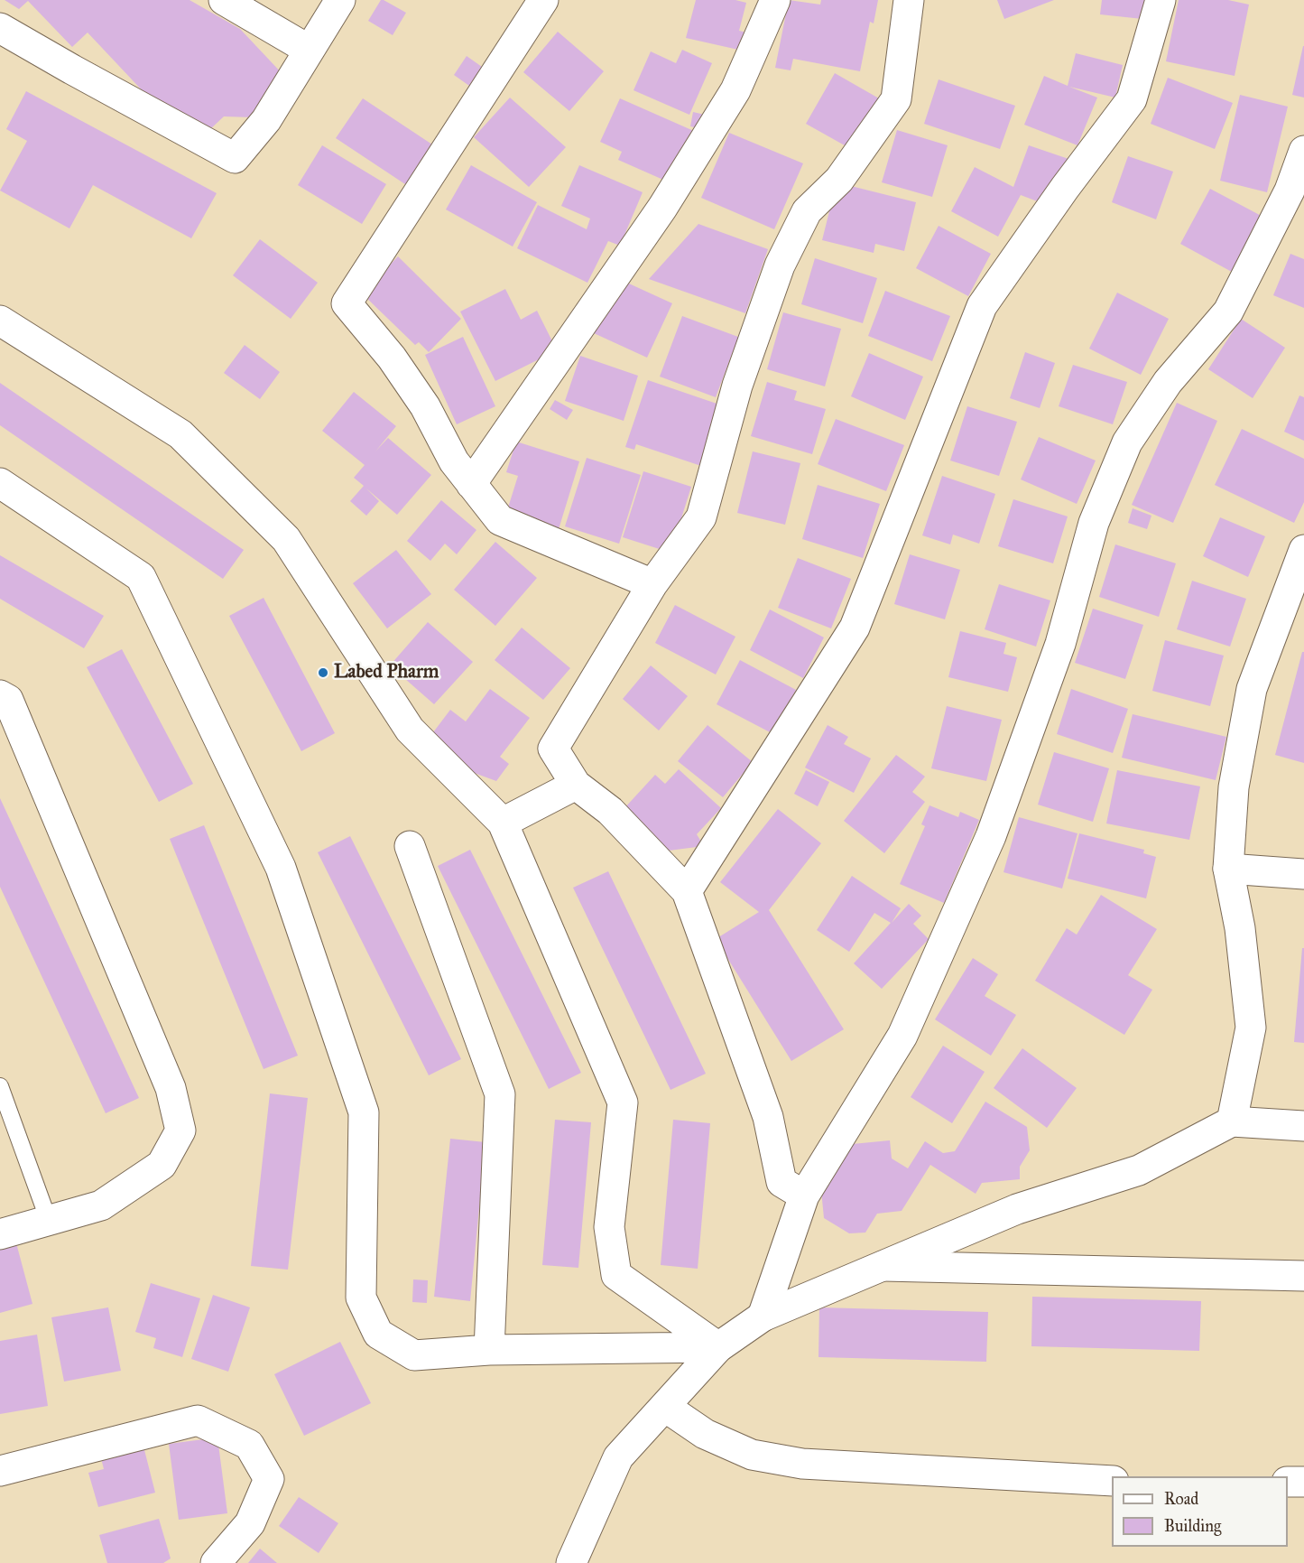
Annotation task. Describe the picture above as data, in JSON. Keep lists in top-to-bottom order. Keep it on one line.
{"places":["Labed Pharm"],"legend":["Road","Building"]}
